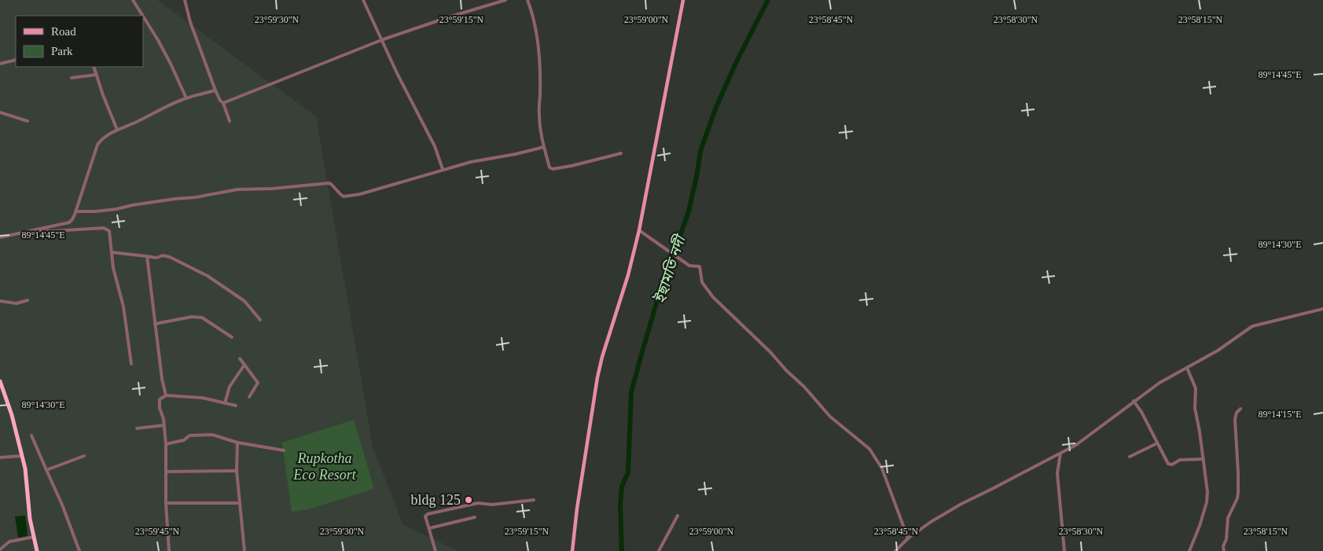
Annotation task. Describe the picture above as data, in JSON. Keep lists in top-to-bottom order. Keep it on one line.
{"water":["ইছামতি নদী"],"parks":["Rupkotha Eco Resort"],"places":["bldg 125"],"legend":["Road","Park"],"coordinates":["23°59'30\"N","23°59'15\"N","23°59'00\"N","23°58'45\"N","23°58'30\"N","23°58'15\"N","89°14'45\"E","89°14'30\"E","89°14'15\"E","23°59'45\"N"]}
